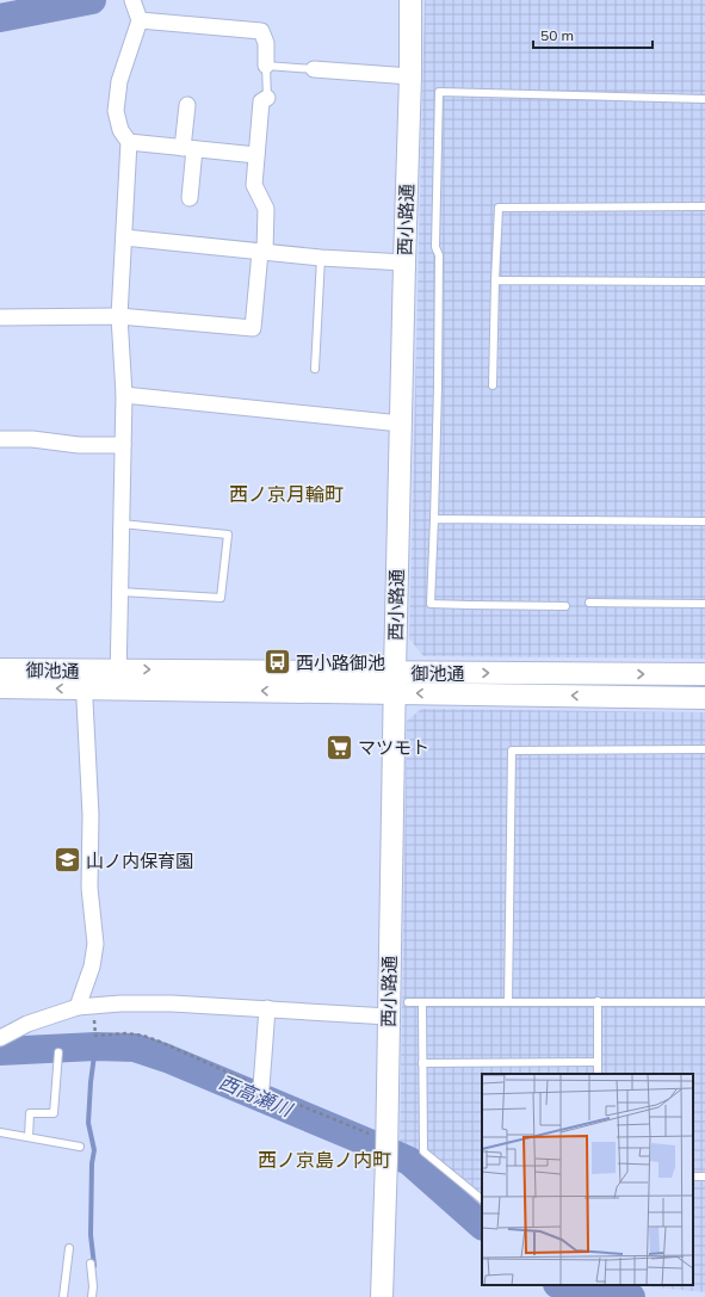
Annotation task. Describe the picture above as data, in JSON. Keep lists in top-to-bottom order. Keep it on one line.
{"streets":{"street":["西小路通","御池通"]},"crossings":[["西小路通","御池通"]],"districts":["西ノ京月輪町","西ノ京島ノ内町"],"water":["西高瀬川"],"places":{"bus stop":["西小路御池"],"supermarket":["マツモト"],"school or university":["山ノ内保育園"]},"scale_bar":"50 m"}
